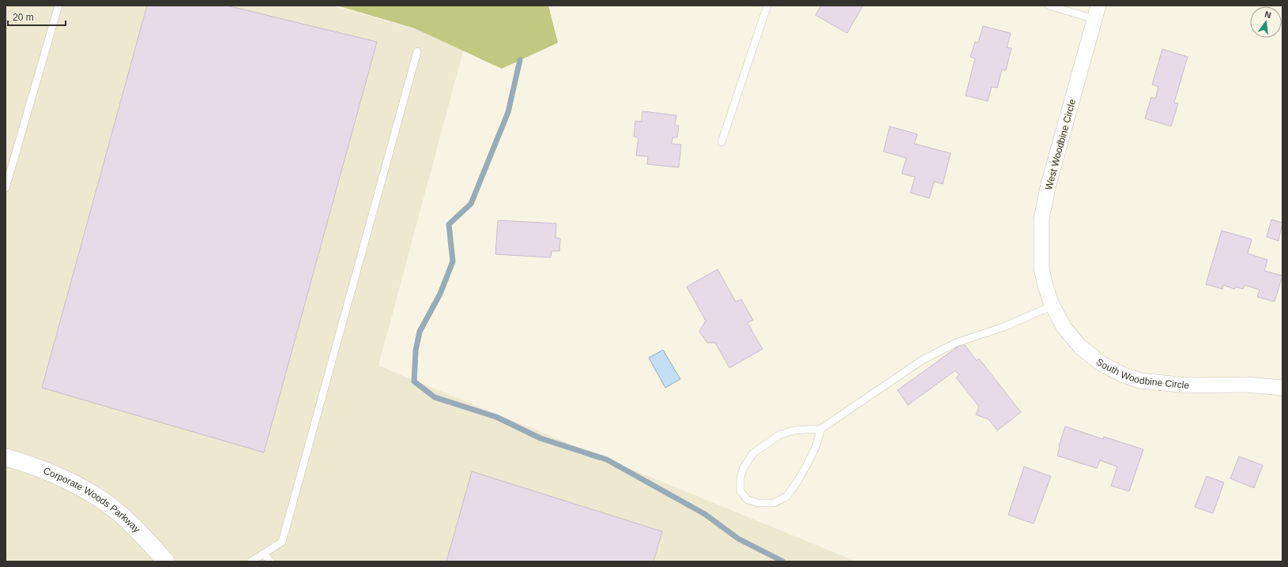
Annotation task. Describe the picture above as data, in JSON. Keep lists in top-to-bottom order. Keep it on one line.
{"streets":{"street":["West Woodbine Circle","South Woodbine Circle","Corporate Woods Parkway"]},"crossings":[["West Woodbine Circle","South Woodbine Circle"]],"scale_bar":"20 m","north":"top"}
